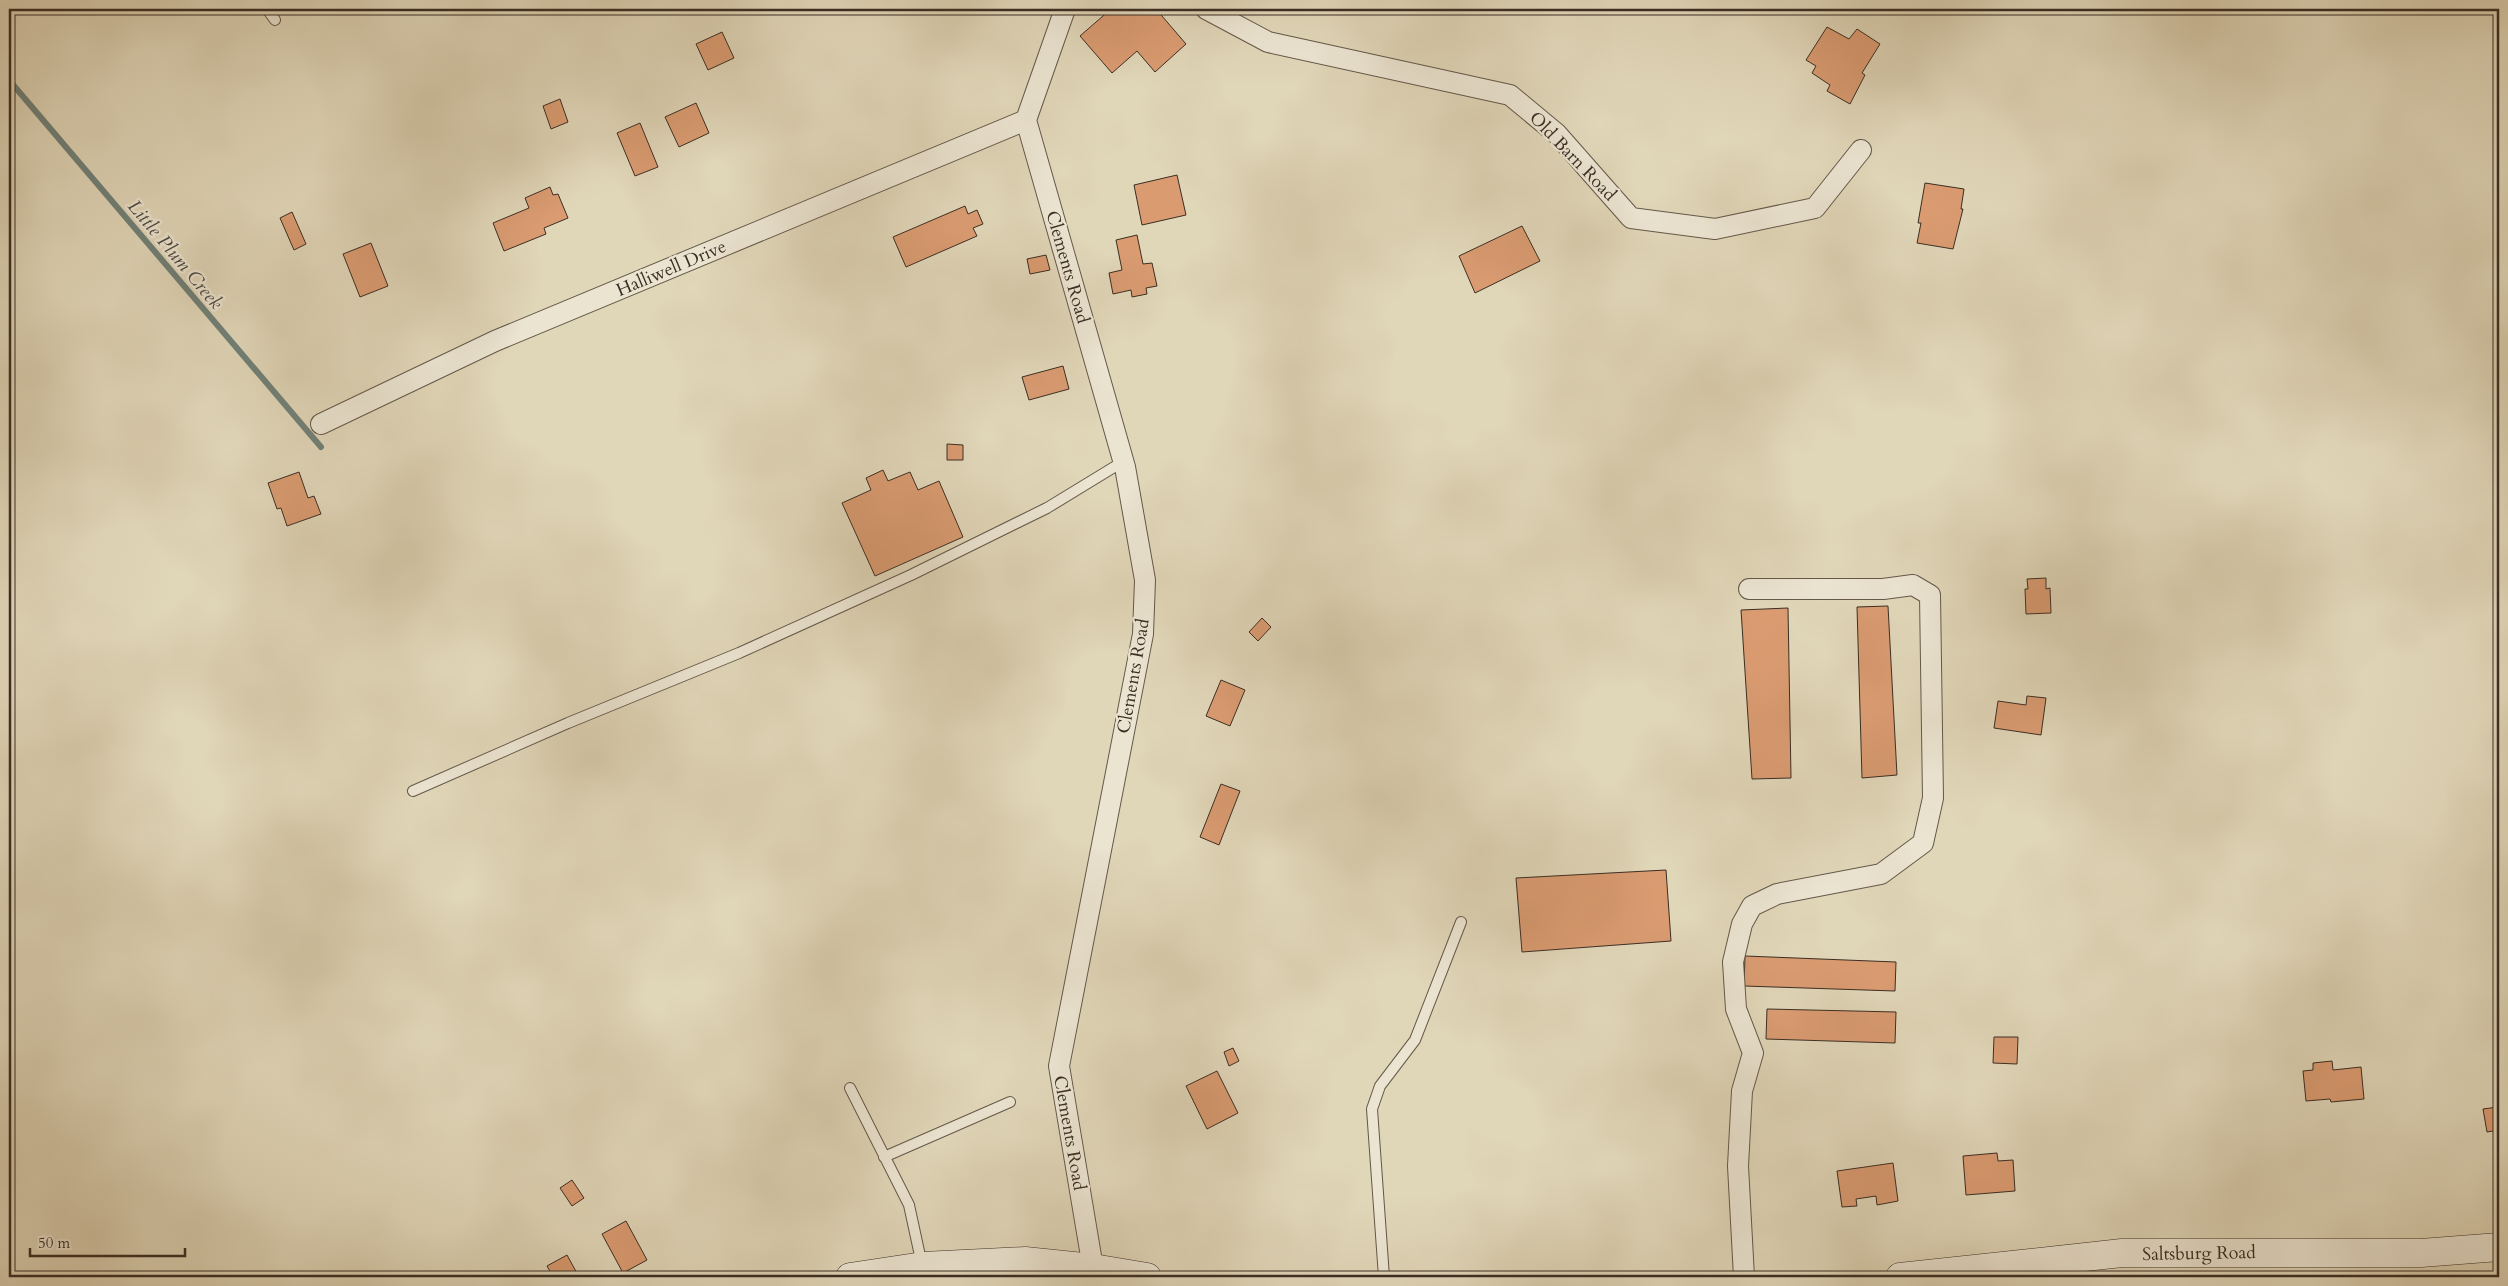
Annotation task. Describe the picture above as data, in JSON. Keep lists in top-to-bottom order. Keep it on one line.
{"streets":{"main road":["Saltsburg Road"],"street":["Old Barn Road","Clements Road","Halliwell Drive"]},"crossings":[["Clements Road","Halliwell Drive"]],"water":["Little Plum Creek"],"scale_bar":"50 m"}
